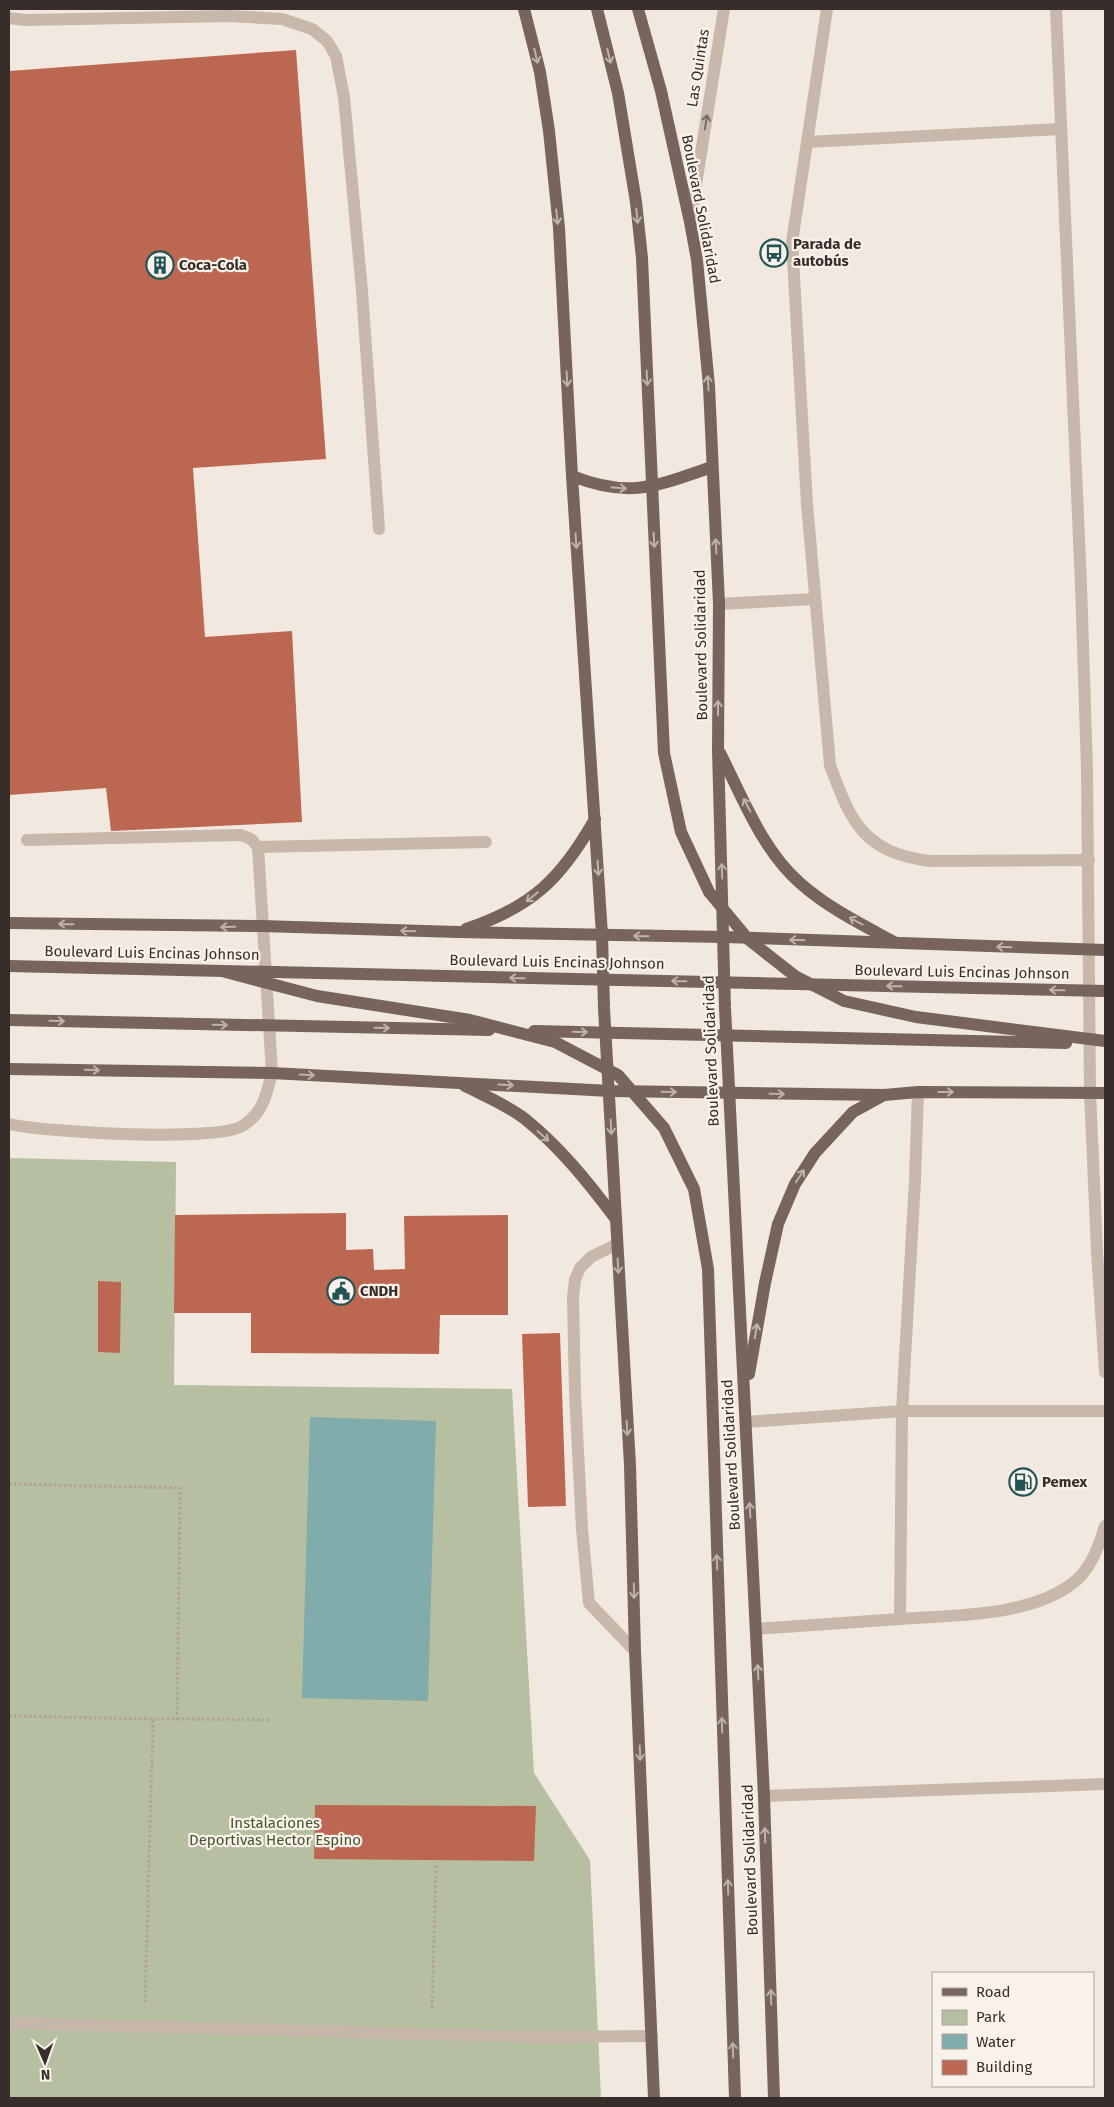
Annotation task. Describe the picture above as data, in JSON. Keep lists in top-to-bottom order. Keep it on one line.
{"streets":{"main road":["Boulevard Solidaridad","Boulevard Luis Encinas Johnson"],"street":["Las Quintas"]},"crossings":[["Las Quintas","Boulevard Solidaridad"]],"one_way":["Boulevard Solidaridad"],"parks":["Instalaciones Deportivas Hector Espino"],"places":{"bus stop":["Parada de autobús"],"building":["Coca-Cola"],"public building":["CNDH"],"fuel station":["Pemex"]},"legend":["Road","Park","Water","Building"],"north":"bottom"}
